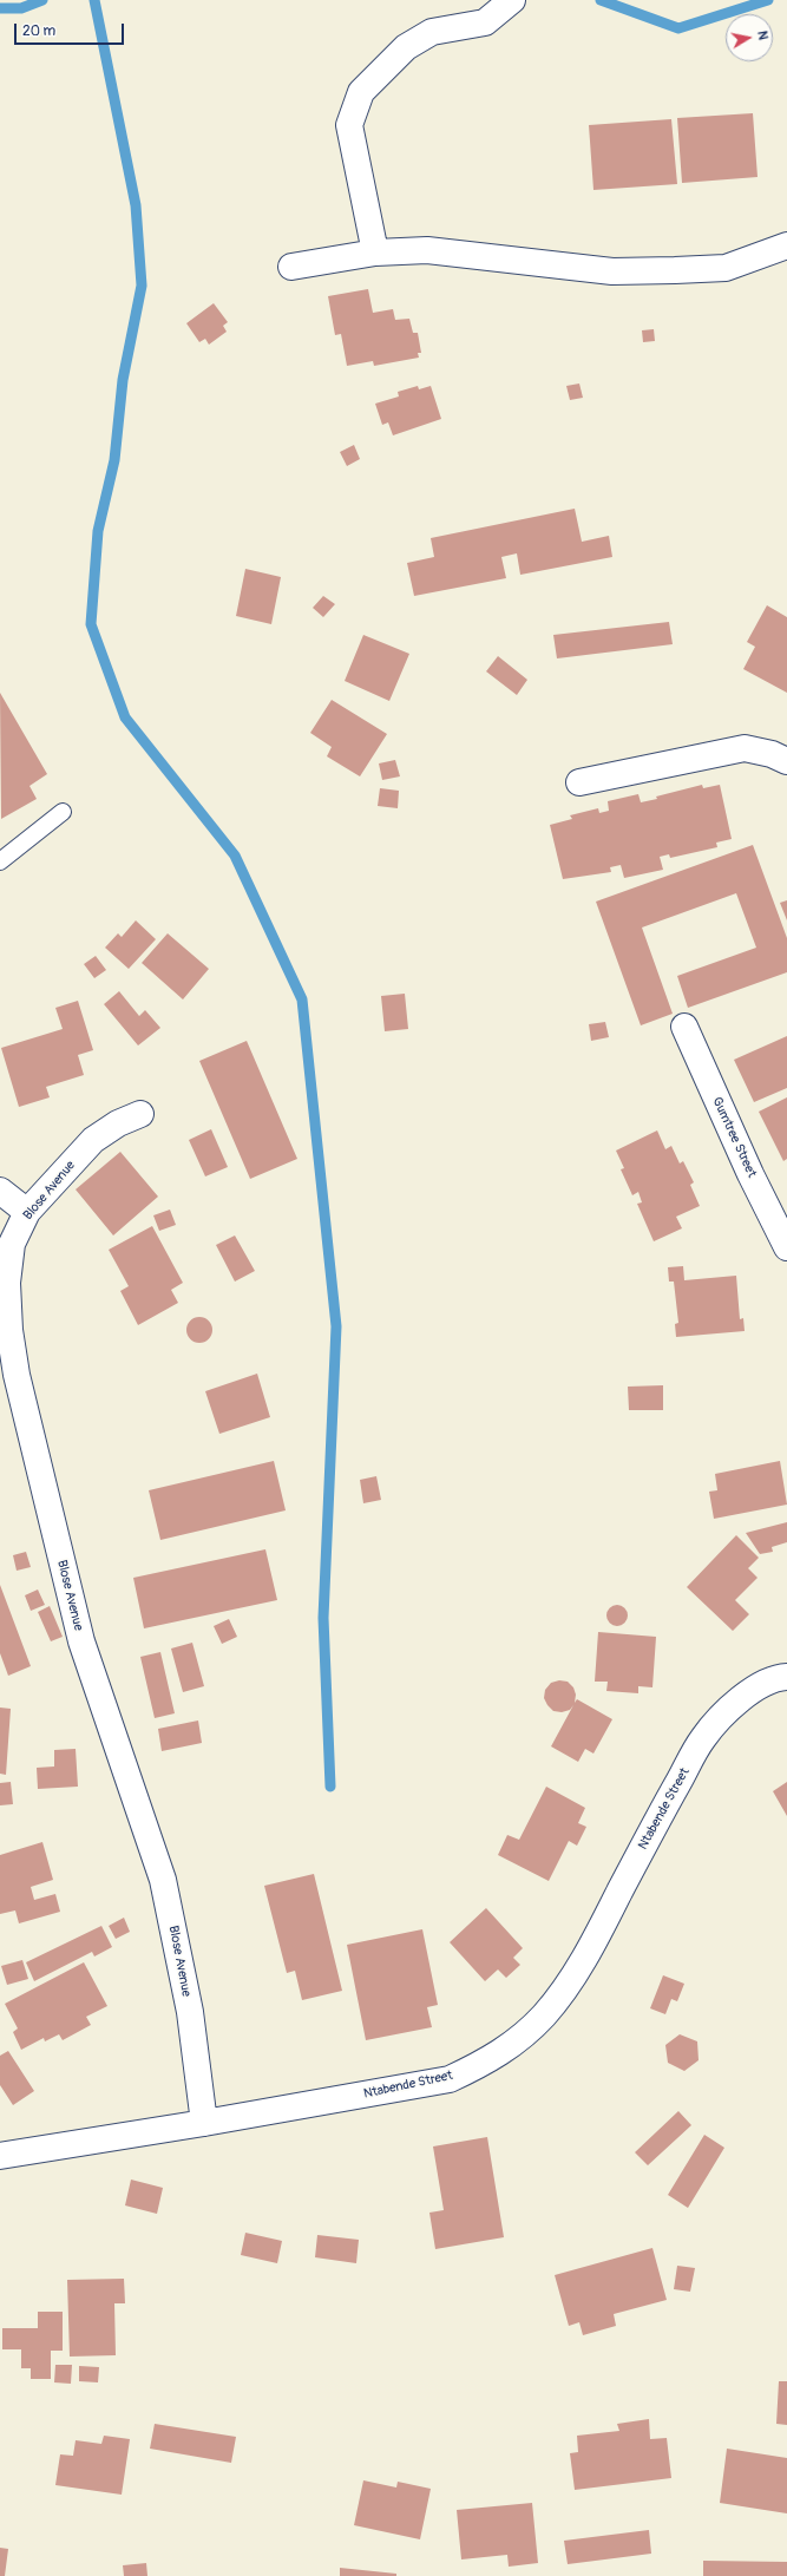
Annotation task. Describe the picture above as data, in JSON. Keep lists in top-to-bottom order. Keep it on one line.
{"streets":{"street":["Gumtree Street","Blose Avenue","Ntabende Street"]},"crossings":[["Blose Avenue","Ntabende Street"]],"scale_bar":"20 m","north":"right"}
